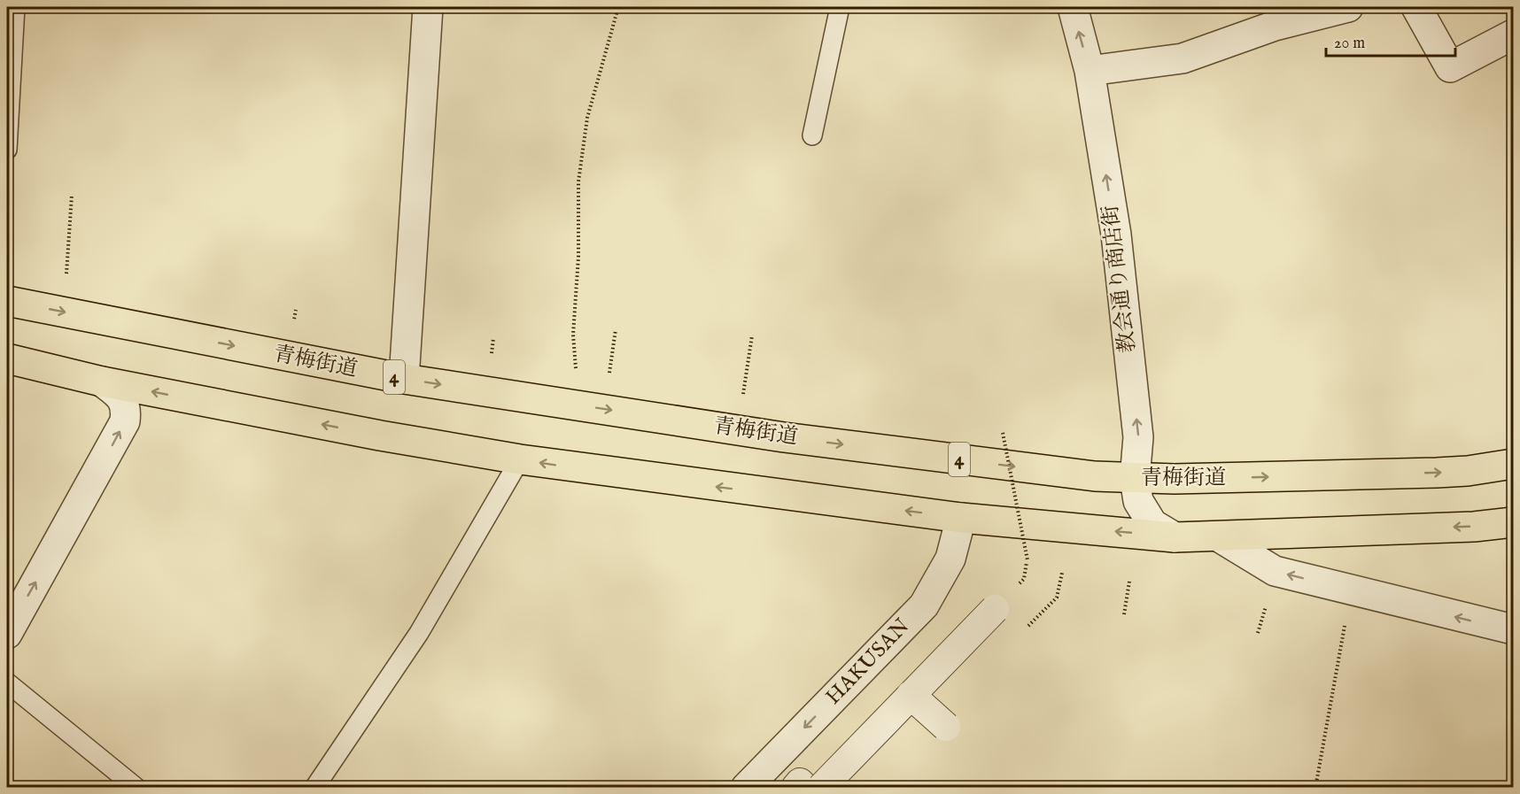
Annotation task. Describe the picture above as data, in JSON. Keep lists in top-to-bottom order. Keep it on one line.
{"streets":{"main road":["青梅街道","4"],"street":["教会通り商店街","HAKUSAN"]},"crossings":[["教会通り商店街","青梅街道"]],"one_way":["教会通り商店街"],"scale_bar":"20 m"}
